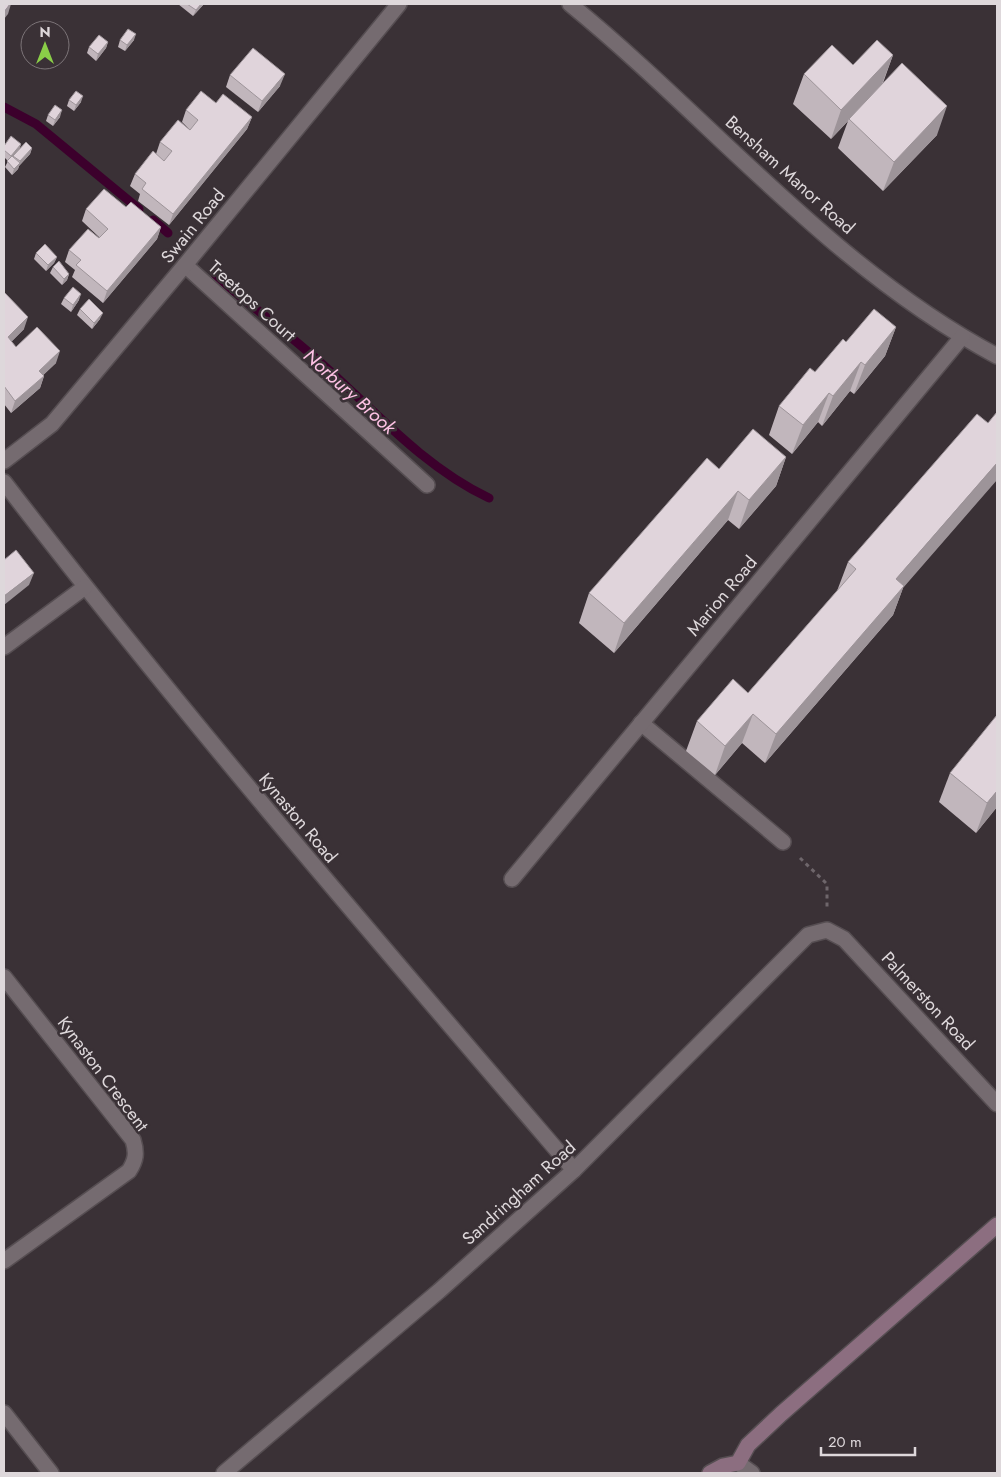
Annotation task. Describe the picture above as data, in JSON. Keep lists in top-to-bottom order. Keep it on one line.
{"streets":{"street":["Bensham Manor Road","Swain Road","Treetops Court","Marion Road","Kynaston Road","Palmerston Road","Kynaston Crescent","Sandringham Road"]},"crossings":[["Bensham Manor Road","Marion Road"],["Swain Road","Treetops Court"],["Kynaston Road","Sandringham Road"],["Palmerston Road","Sandringham Road"]],"water":["Norbury Brook"],"scale_bar":"20 m","north":"top"}
